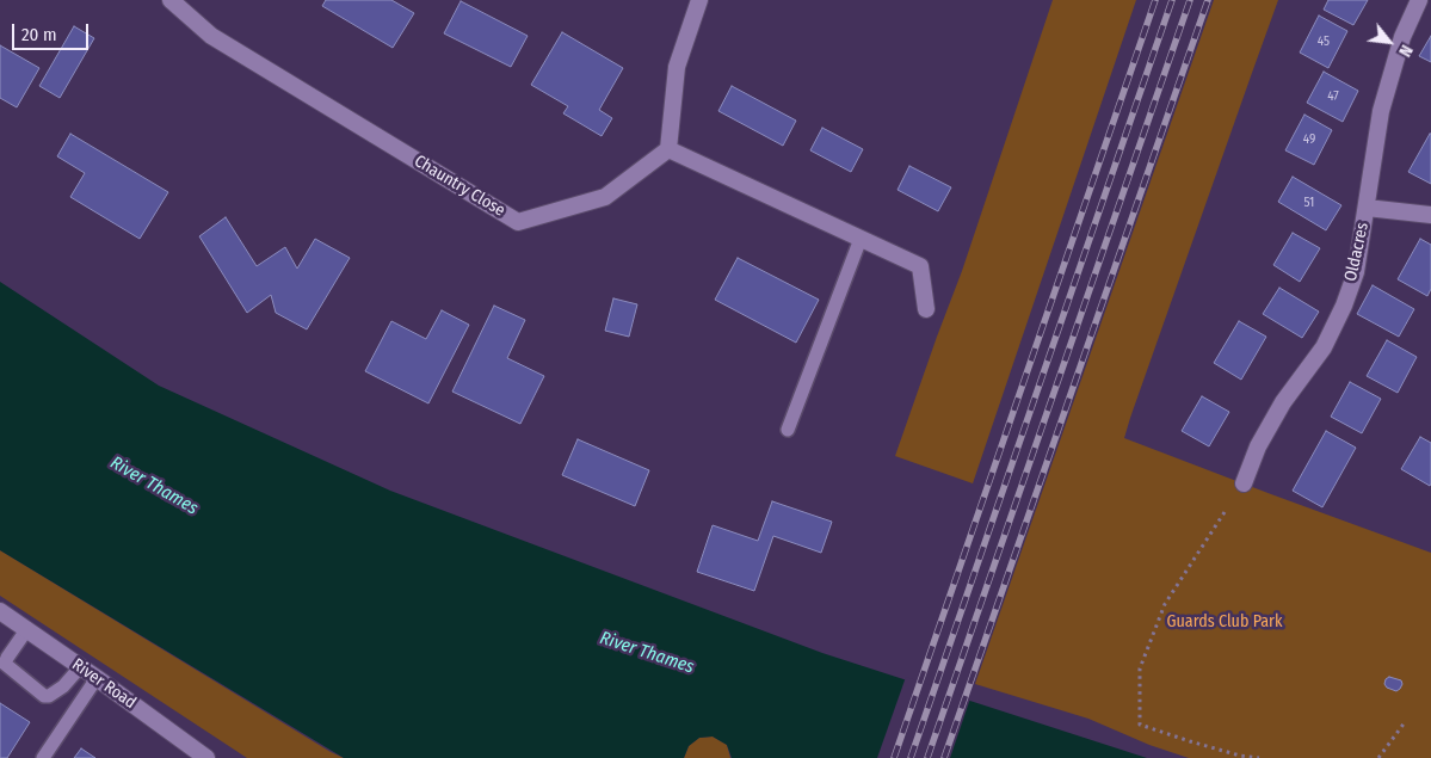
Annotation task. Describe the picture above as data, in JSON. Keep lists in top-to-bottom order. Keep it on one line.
{"streets":{"street":["Chauntry Close","Oldacres","River Road"]},"water":["River Thames"],"parks":["Guards Club Park"],"house_numbers":["45","47","49","51"],"scale_bar":"20 m","north":"bottom right"}
